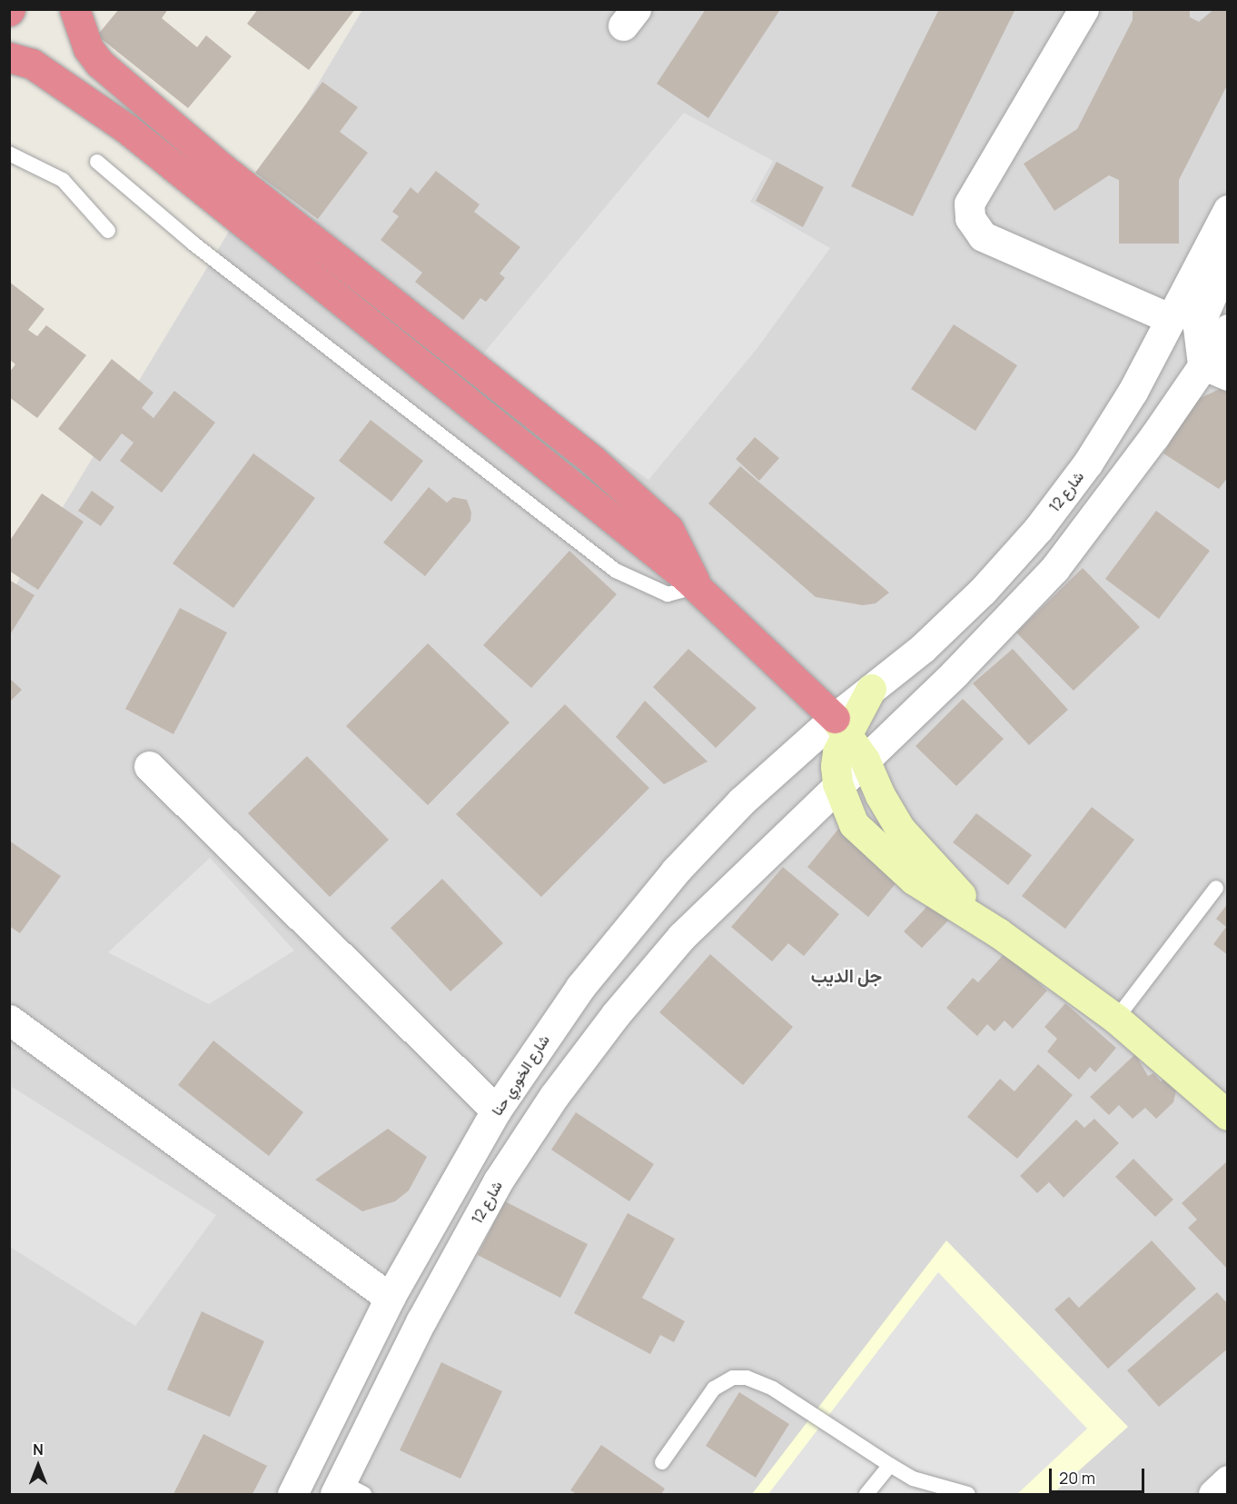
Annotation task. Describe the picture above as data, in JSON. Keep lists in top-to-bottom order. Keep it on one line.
{"streets":{"street":["شارع 12","شارع الخوري حنا"]},"crossings":[["شارع 12","شارع الخوري حنا"]],"districts":["جل الديب"],"scale_bar":"20 m","north":"top"}
